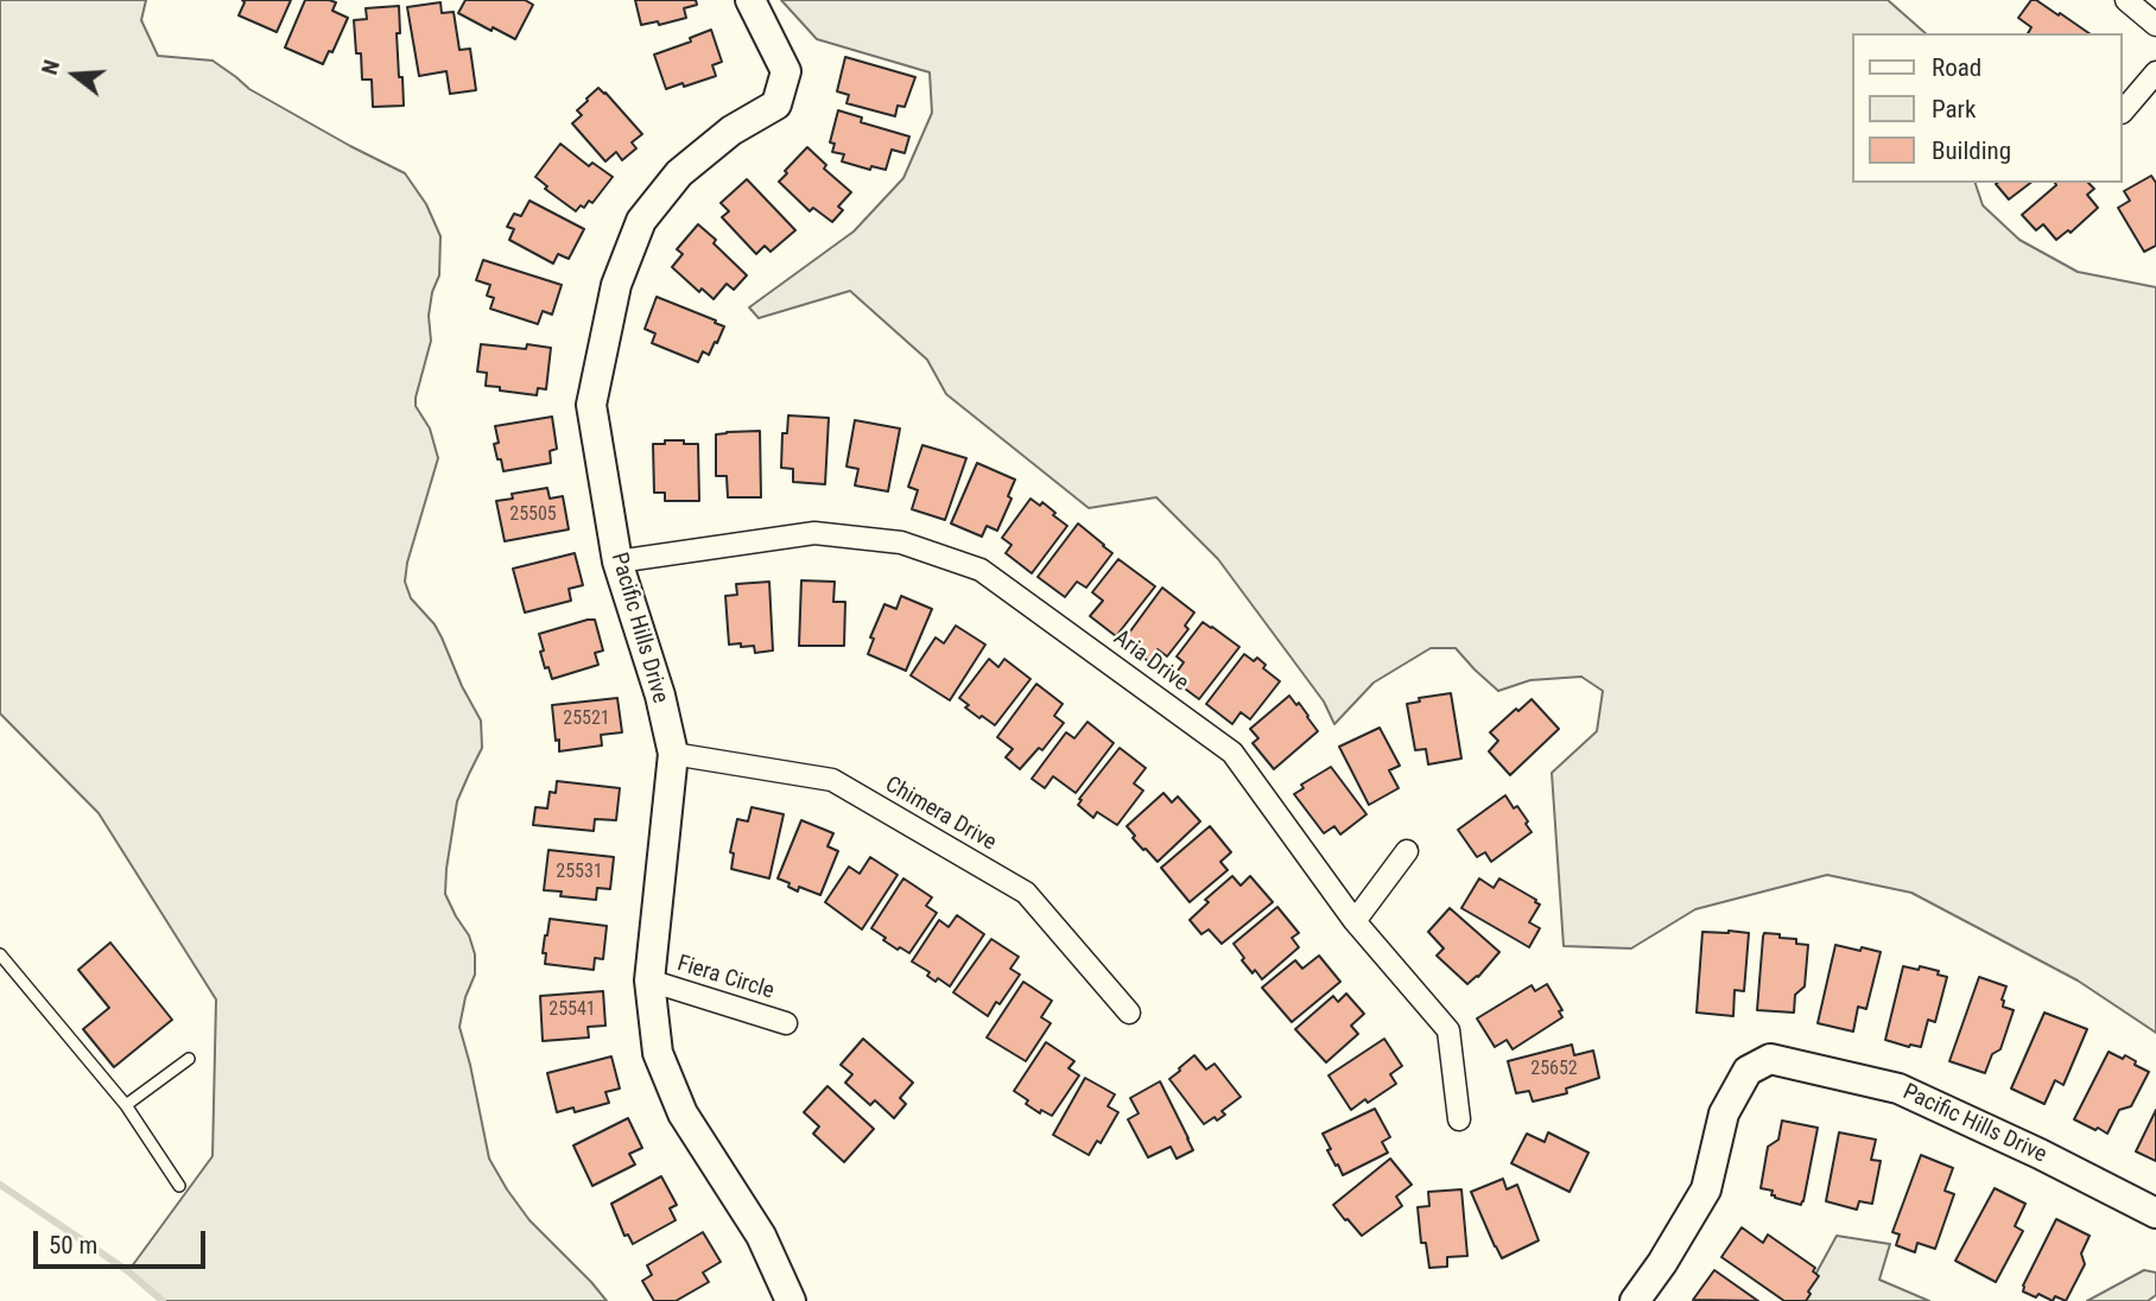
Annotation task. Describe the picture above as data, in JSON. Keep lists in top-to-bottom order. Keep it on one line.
{"streets":{"street":["Pacific Hills Drive","Aria Drive","Chimera Drive","Fiera Circle"]},"crossings":[["Pacific Hills Drive","Aria Drive"],["Pacific Hills Drive","Chimera Drive"],["Pacific Hills Drive","Fiera Circle"]],"house_numbers":["25505","25521","25531","25541","25652"],"legend":["Road","Park","Building"],"scale_bar":"50 m","north":"left"}
